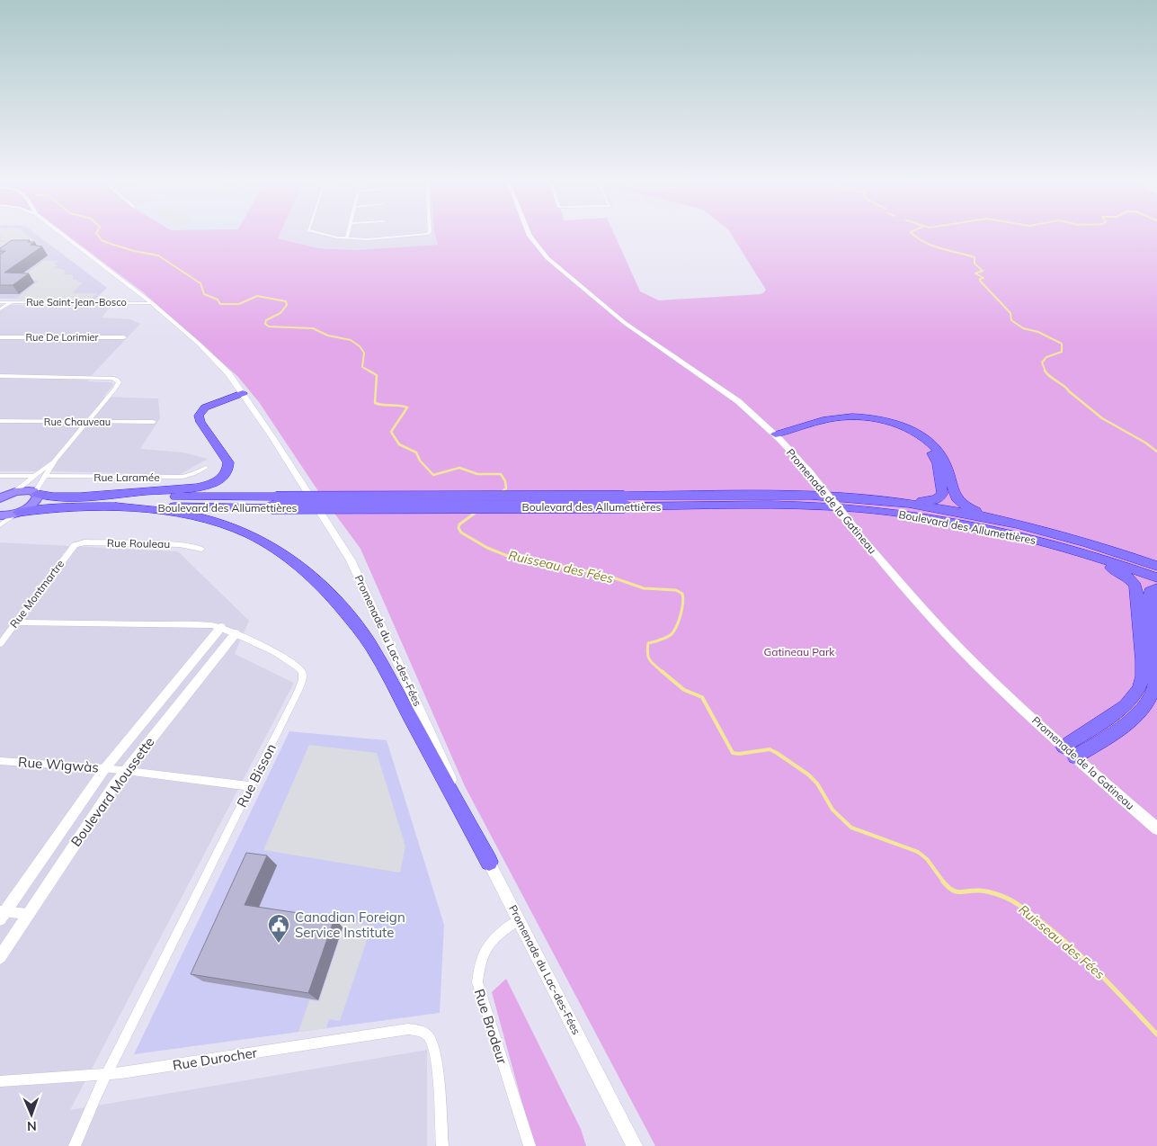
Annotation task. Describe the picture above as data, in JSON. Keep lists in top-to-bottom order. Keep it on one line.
{"streets":{"highway":["Boulevard des Allumettières"],"street":["Rue Saint-Jean-Bosco","Rue De Lorimier","Rue Chauveau","Rue Laramée","Promenade de la Gatineau","Rue Rouleau","Rue Montmartre","Promenade du Lac-des-Fées","Rue Wìgwàs","Rue Bisson","Boulevard Moussette","Rue Brodeur","Rue Durocher"]},"crossings":[["Rue Saint-Jean-Bosco","Promenade du Lac-des-Fées"],["Rue Rouleau","Rue Montmartre"],["Rue Montmartre","Rue Bisson"],["Promenade du Lac-des-Fées","Rue Brodeur"],["Rue Wìgwàs","Rue Bisson"],["Rue Wìgwàs","Boulevard Moussette"],["Rue Bisson","Boulevard Moussette"],["Rue Bisson","Rue Durocher"]],"water":["Ruisseau des Fées"],"parks":["Gatineau Park"],"places":{"public building":["Canadian Foreign Service Institute"]},"north":"bottom"}
